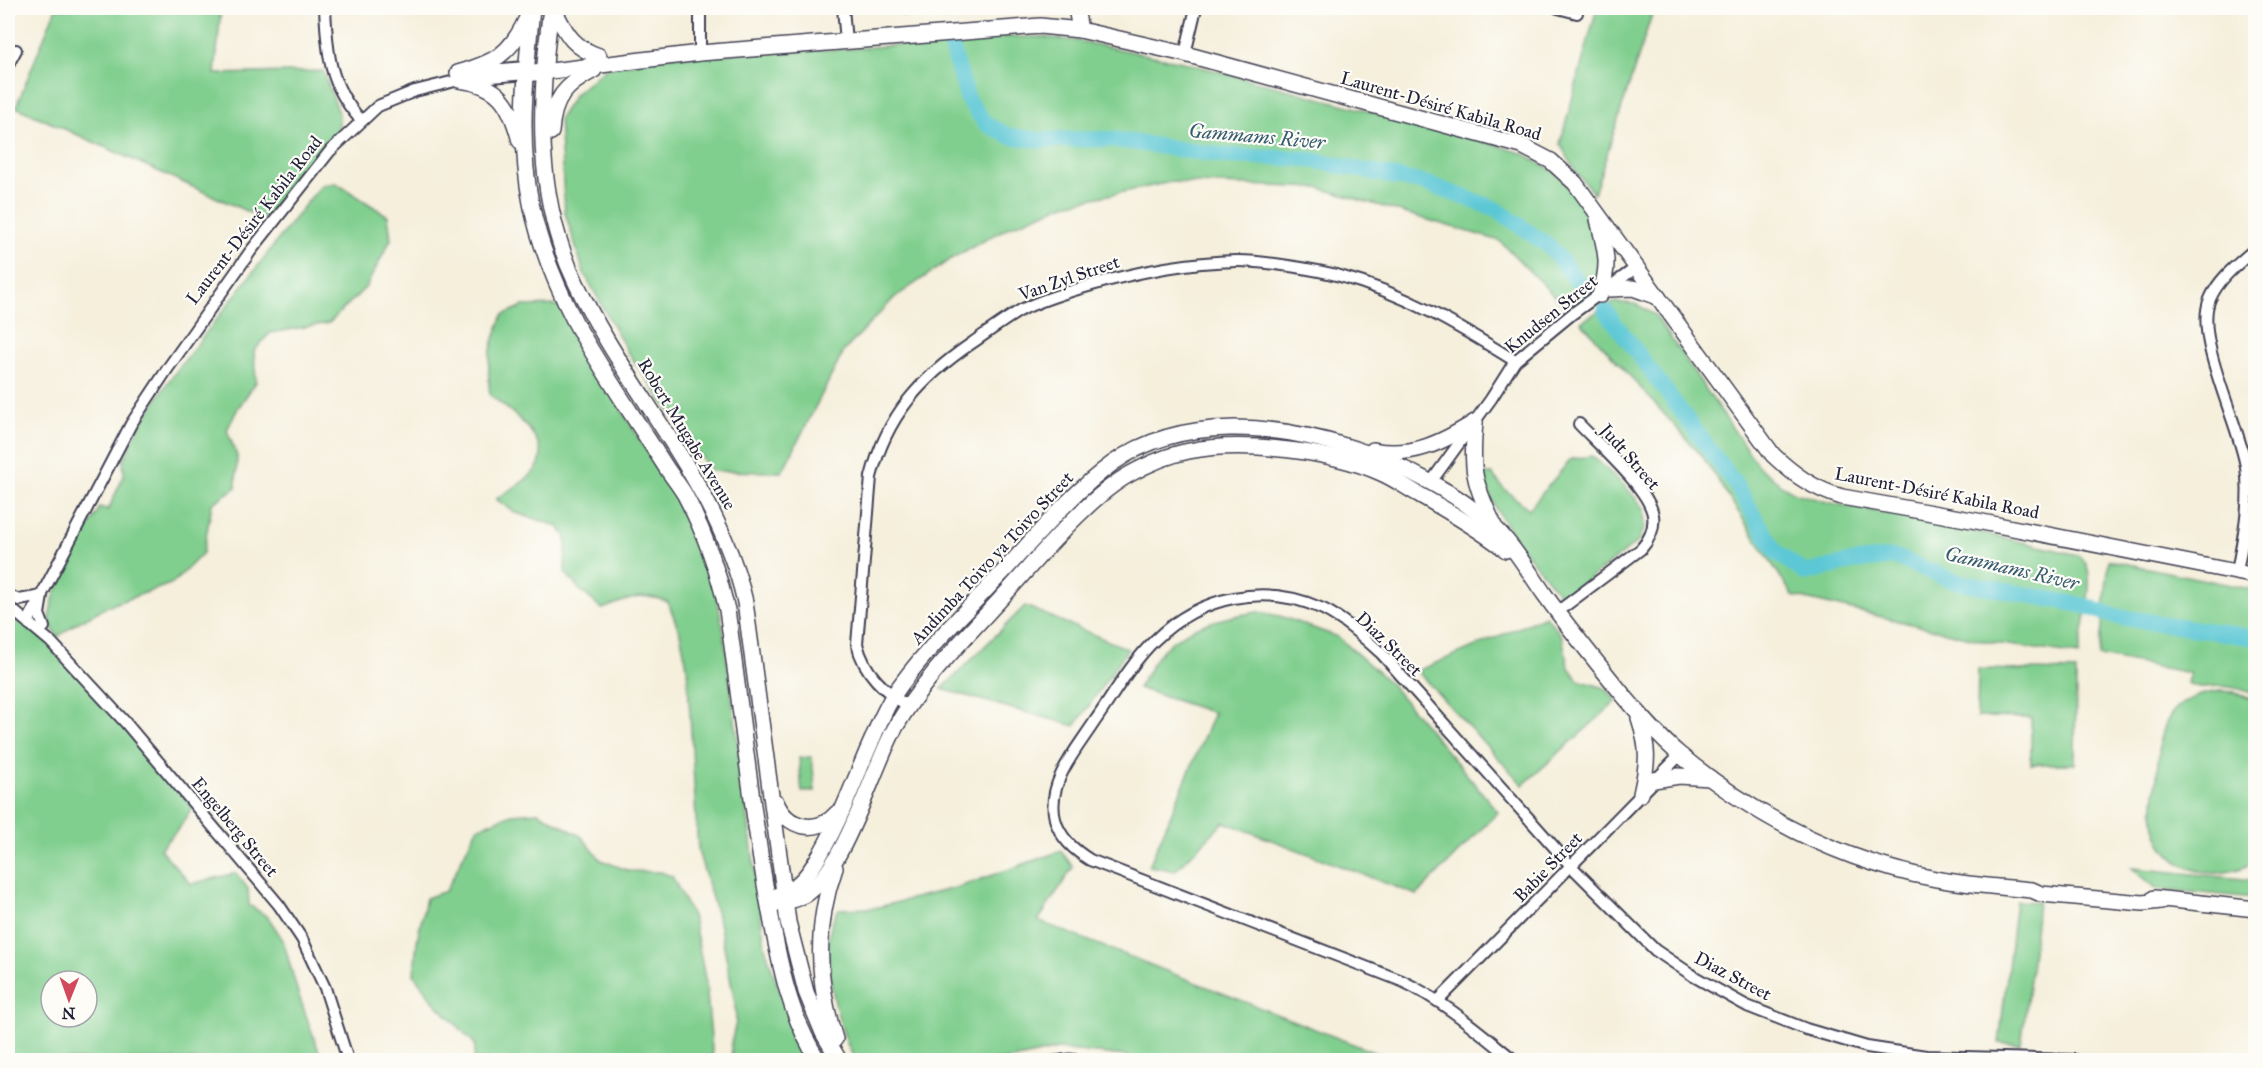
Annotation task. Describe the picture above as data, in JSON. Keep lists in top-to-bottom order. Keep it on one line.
{"streets":{"street":["Laurent-Désiré Kabila Road","Van Zyl Street","Knudsen Street","Robert Mugabe Avenue","Judt Street","Andimba Toivo ya Toivo Street","Diaz Street","Engelberg Street","Babie Street"]},"crossings":[["Laurent-Désiré Kabila Road","Knudsen Street"],["Laurent-Désiré Kabila Road","Robert Mugabe Avenue"],["Laurent-Désiré Kabila Road","Engelberg Street"],["Van Zyl Street","Knudsen Street"],["Van Zyl Street","Andimba Toivo ya Toivo Street"],["Knudsen Street","Andimba Toivo ya Toivo Street"],["Robert Mugabe Avenue","Andimba Toivo ya Toivo Street"],["Judt Street","Andimba Toivo ya Toivo Street"],["Andimba Toivo ya Toivo Street","Babie Street"],["Diaz Street","Babie Street"]],"water":["Gammams River"],"north":"bottom"}
